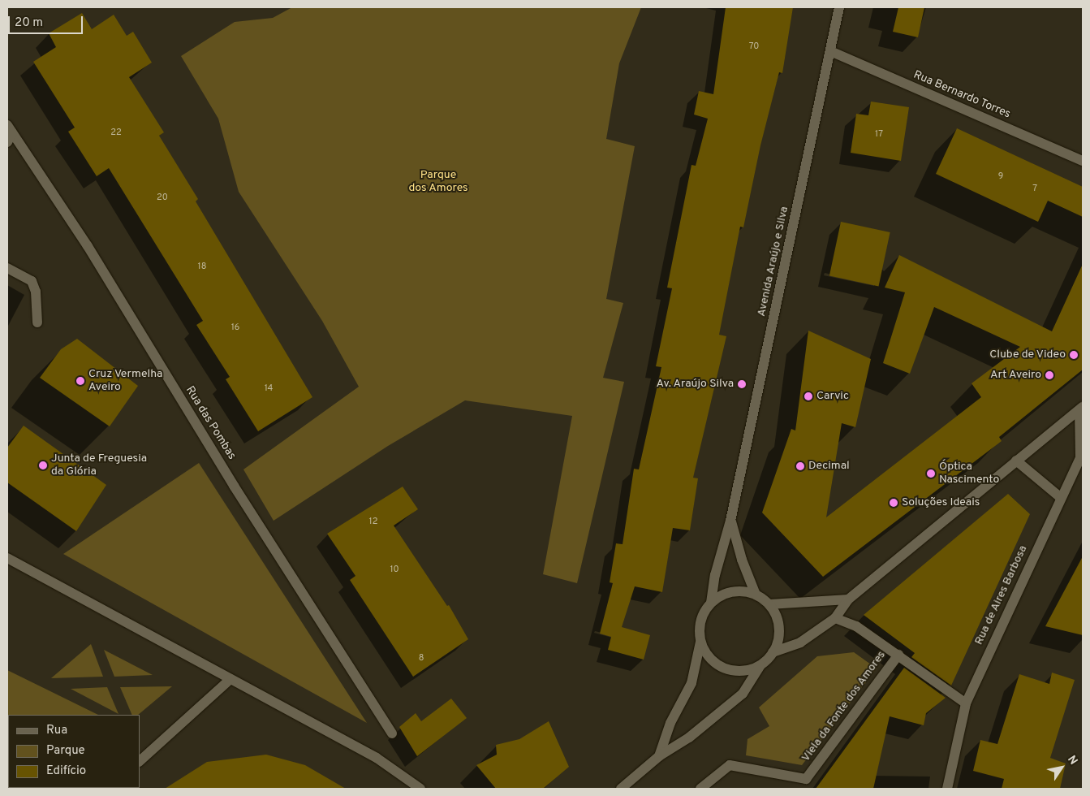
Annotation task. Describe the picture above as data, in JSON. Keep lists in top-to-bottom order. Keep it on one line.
{"streets":{"street":["Rua Bernardo Torres","Avenida Araújo e Silva","Rua das Pombas","Rua de Aires Barbosa","Viela da Fonte dos Amores"]},"crossings":[["Rua Bernardo Torres","Avenida Araújo e Silva"]],"parks":["Parque dos Amores"],"places":["Clube de Video","Art Aveiro","Cruz Vermelha Aveiro","Av. Araújo Silva","Carvic","Junta de Freguesia da Glória","Decimal","Óptica Nascimento","Soluções Ideais"],"house_numbers":["70","22","17","9","7","20","18","16","14","12","10","8"],"legend":["Rua","Parque","Edifício"],"scale_bar":"20 m","north":"top right"}
